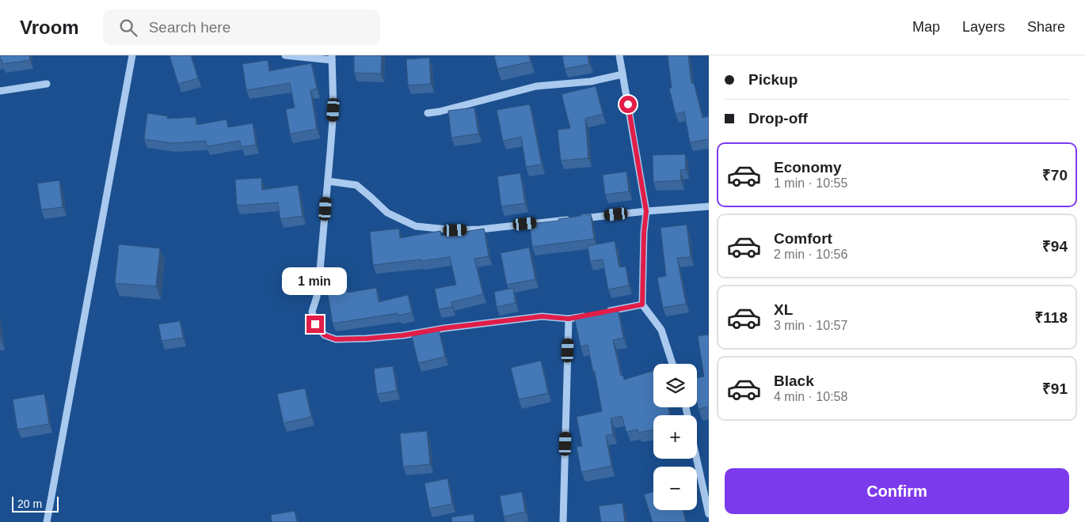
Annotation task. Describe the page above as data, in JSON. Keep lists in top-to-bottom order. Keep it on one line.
{"scale_bar":"20 m","page":{"header":"Vroom","search":"Search here","nav":["Map","Layers","Share"],"banner":["Pickup","Drop-off"],"list":[{"name":"Economy","note":"1 min · 10:55","value":"₹70"},{"name":"Comfort","note":"2 min · 10:56","value":"₹94"},{"name":"XL","note":"3 min · 10:57","value":"₹118"},{"name":"Black","note":"4 min · 10:58","value":"₹91"}],"bubble":"1 min","map_buttons":["+","−"],"buttons":"Confirm","scale":"20 m"}}
